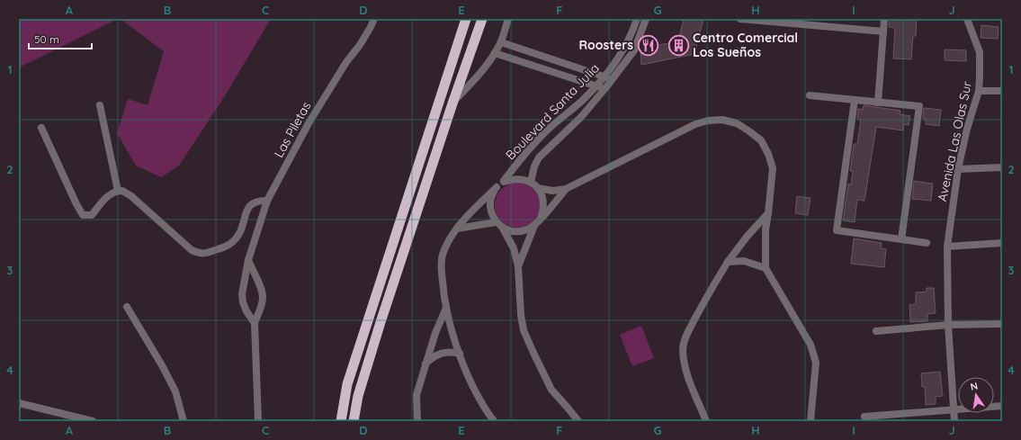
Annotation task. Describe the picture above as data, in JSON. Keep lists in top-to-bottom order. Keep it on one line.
{"streets":{"street":["Boulevard Santa Julia","Las Piletas","Avenida Las Olas Sur"]},"places":{"restaurant":["Roosters"],"building":["Centro Comercial Los Sueños"]},"scale_bar":"50 m","north":"top","grid":{"columns":["A","B","C","D","E","F","G","H","I","J"],"rows":["1","2","3","4"]}}
